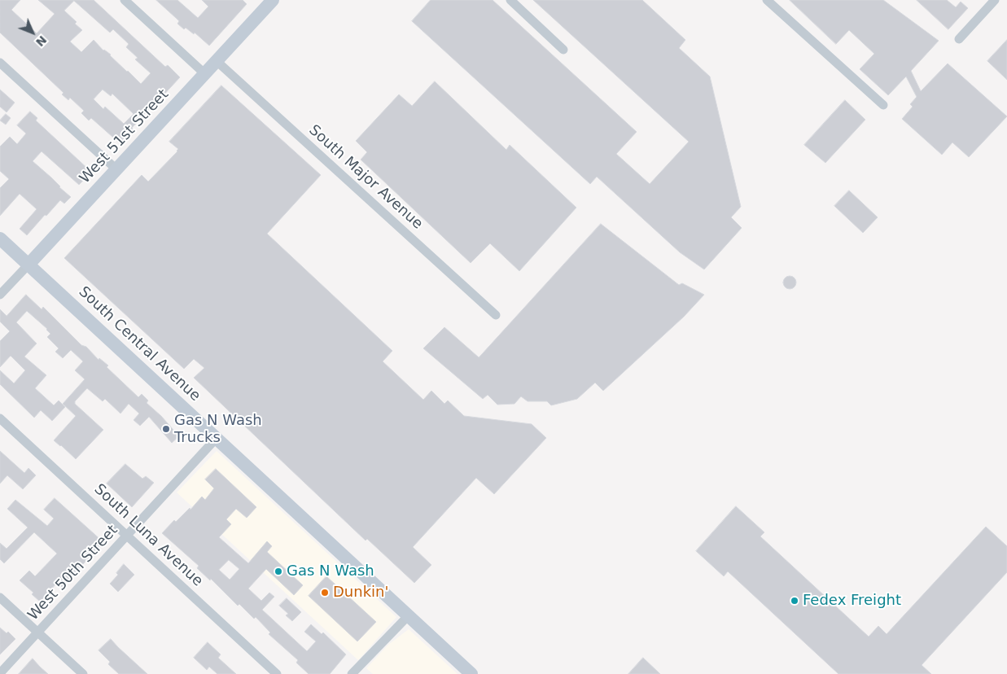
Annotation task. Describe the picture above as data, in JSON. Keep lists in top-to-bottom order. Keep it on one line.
{"streets":{"main road":["West 51st Street","South Central Avenue"],"street":["South Major Avenue","South Luna Avenue","West 50th Street"]},"crossings":[["West 51st Street","South Major Avenue"],["West 51st Street","South Central Avenue"],["South Central Avenue","West 50th Street"],["South Luna Avenue","West 50th Street"]],"places":["Gas N Wash Trucks","Gas N Wash","Dunkin'","Fedex Freight"],"north":"bottom right"}
